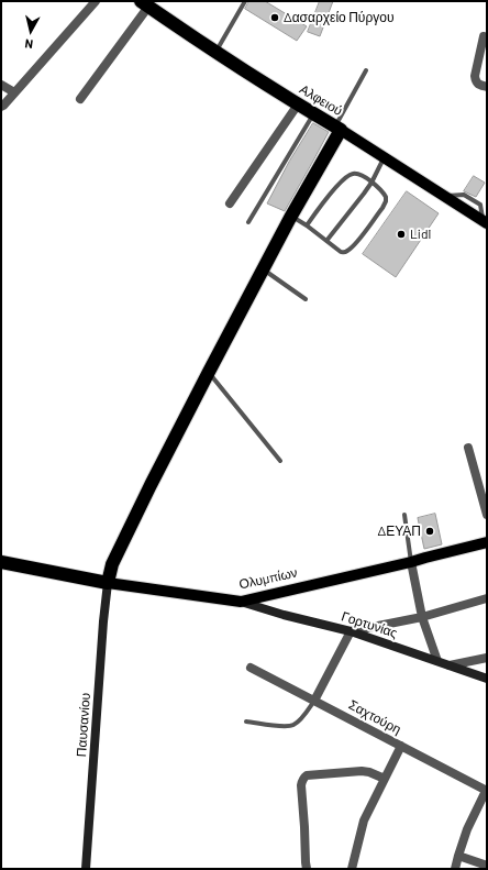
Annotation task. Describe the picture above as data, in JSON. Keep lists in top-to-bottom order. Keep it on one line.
{"streets":{"highway":["Αλφειού","Ολυμπίων"],"street":["Γορτυνίας","Σαχτούρη","Παυσανίου"]},"crossings":[["Ολυμπίων","Γορτυνίας"],["Ολυμπίων","Παυσανίου"]],"places":["Δασαρχείο Πύργου","Lidl","ΔΕΥΑΠ"],"north":"bottom"}
